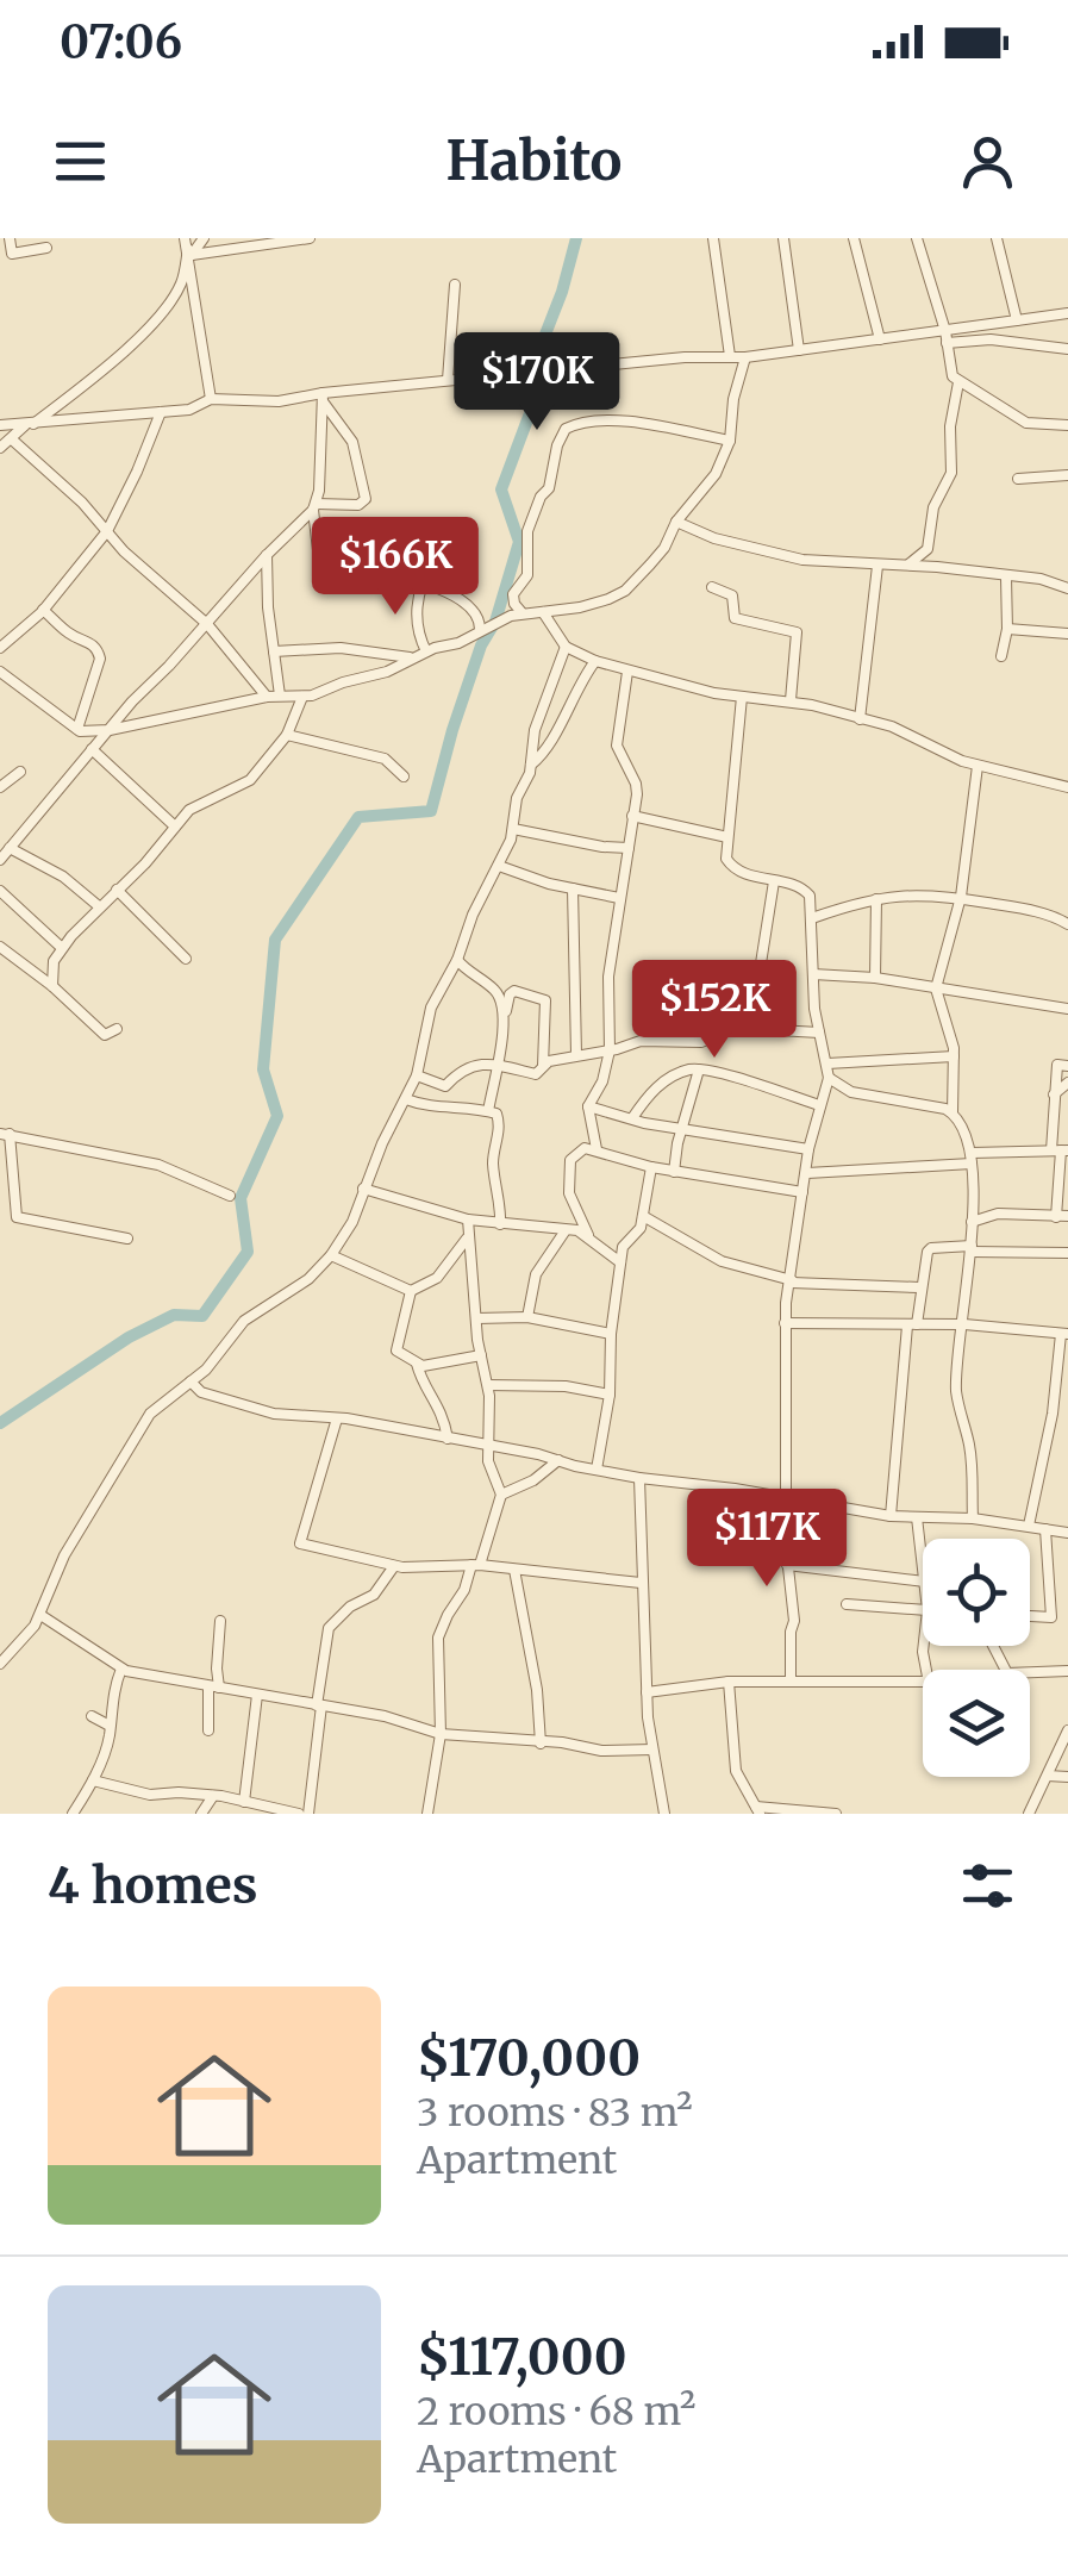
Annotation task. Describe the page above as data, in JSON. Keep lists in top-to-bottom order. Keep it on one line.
{"page":{"status":"07:06","header":"Habito","price":["$170K","$166K","$152K","$117K"],"heading":"4 homes","list":[{"name":"$170,000","note":"3 rooms · 83 m² · Apartment"},{"name":"$117,000","note":"2 rooms · 68 m² · Apartment"}]}}
